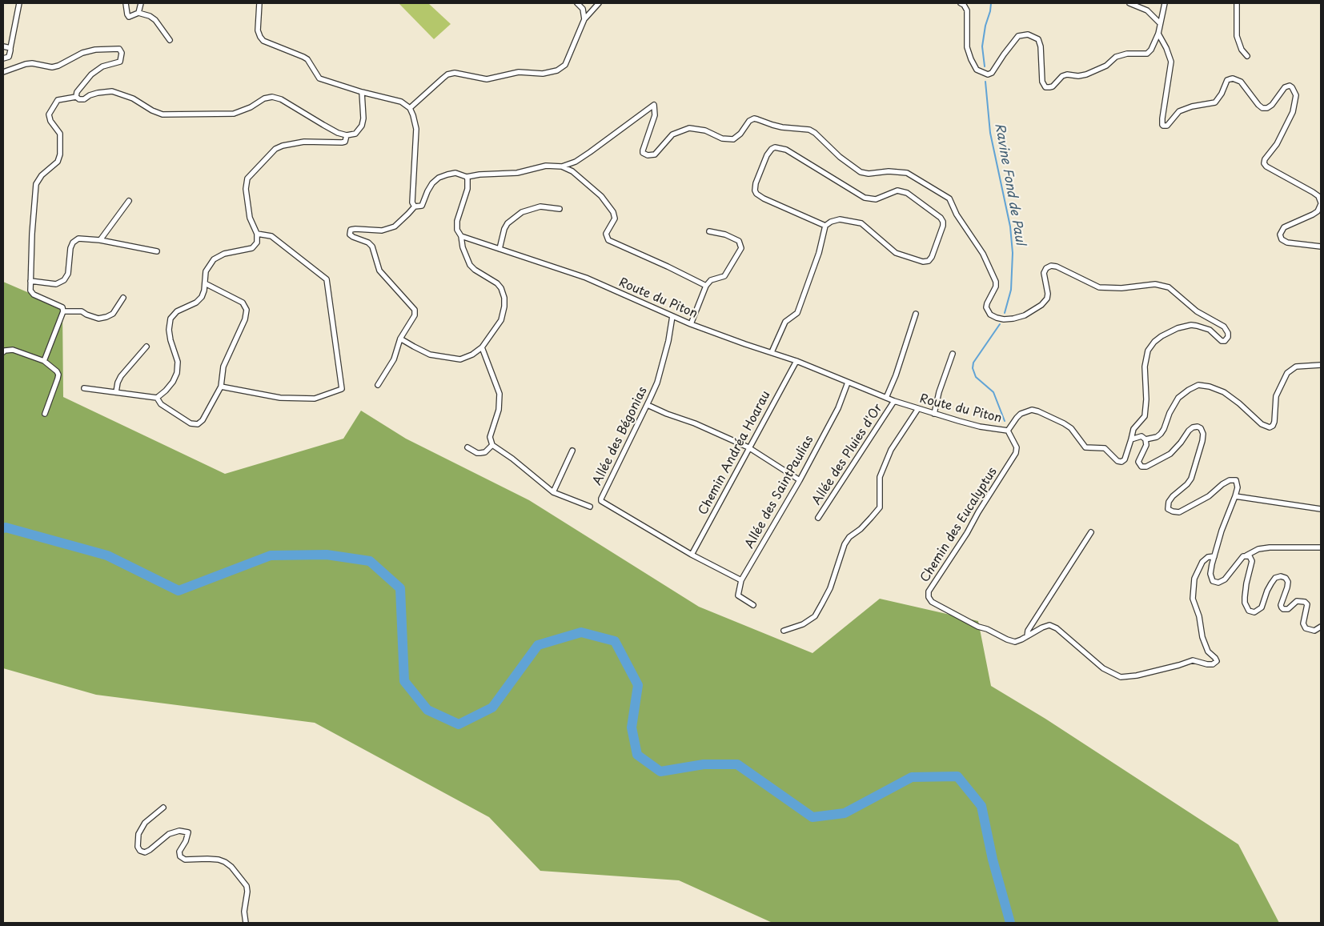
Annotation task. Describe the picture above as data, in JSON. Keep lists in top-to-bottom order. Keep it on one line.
{"streets":{"street":["Route du Piton","Allée des Bégonias","Chemin Andréa Hoarau","Allée des Pluies d'Or","Allée des SaintPaulias","Chemin des Eucalyptus"]},"crossings":[["Route du Piton","Allée des Bégonias"],["Route du Piton","Chemin Andréa Hoarau"],["Route du Piton","Allée des Pluies d'Or"],["Route du Piton","Allée des SaintPaulias"],["Route du Piton","Chemin des Eucalyptus"],["Allée des Bégonias","Chemin Andréa Hoarau"],["Allée des Bégonias","Allée des SaintPaulias"]],"water":["Ravine Fond de Paul"]}
